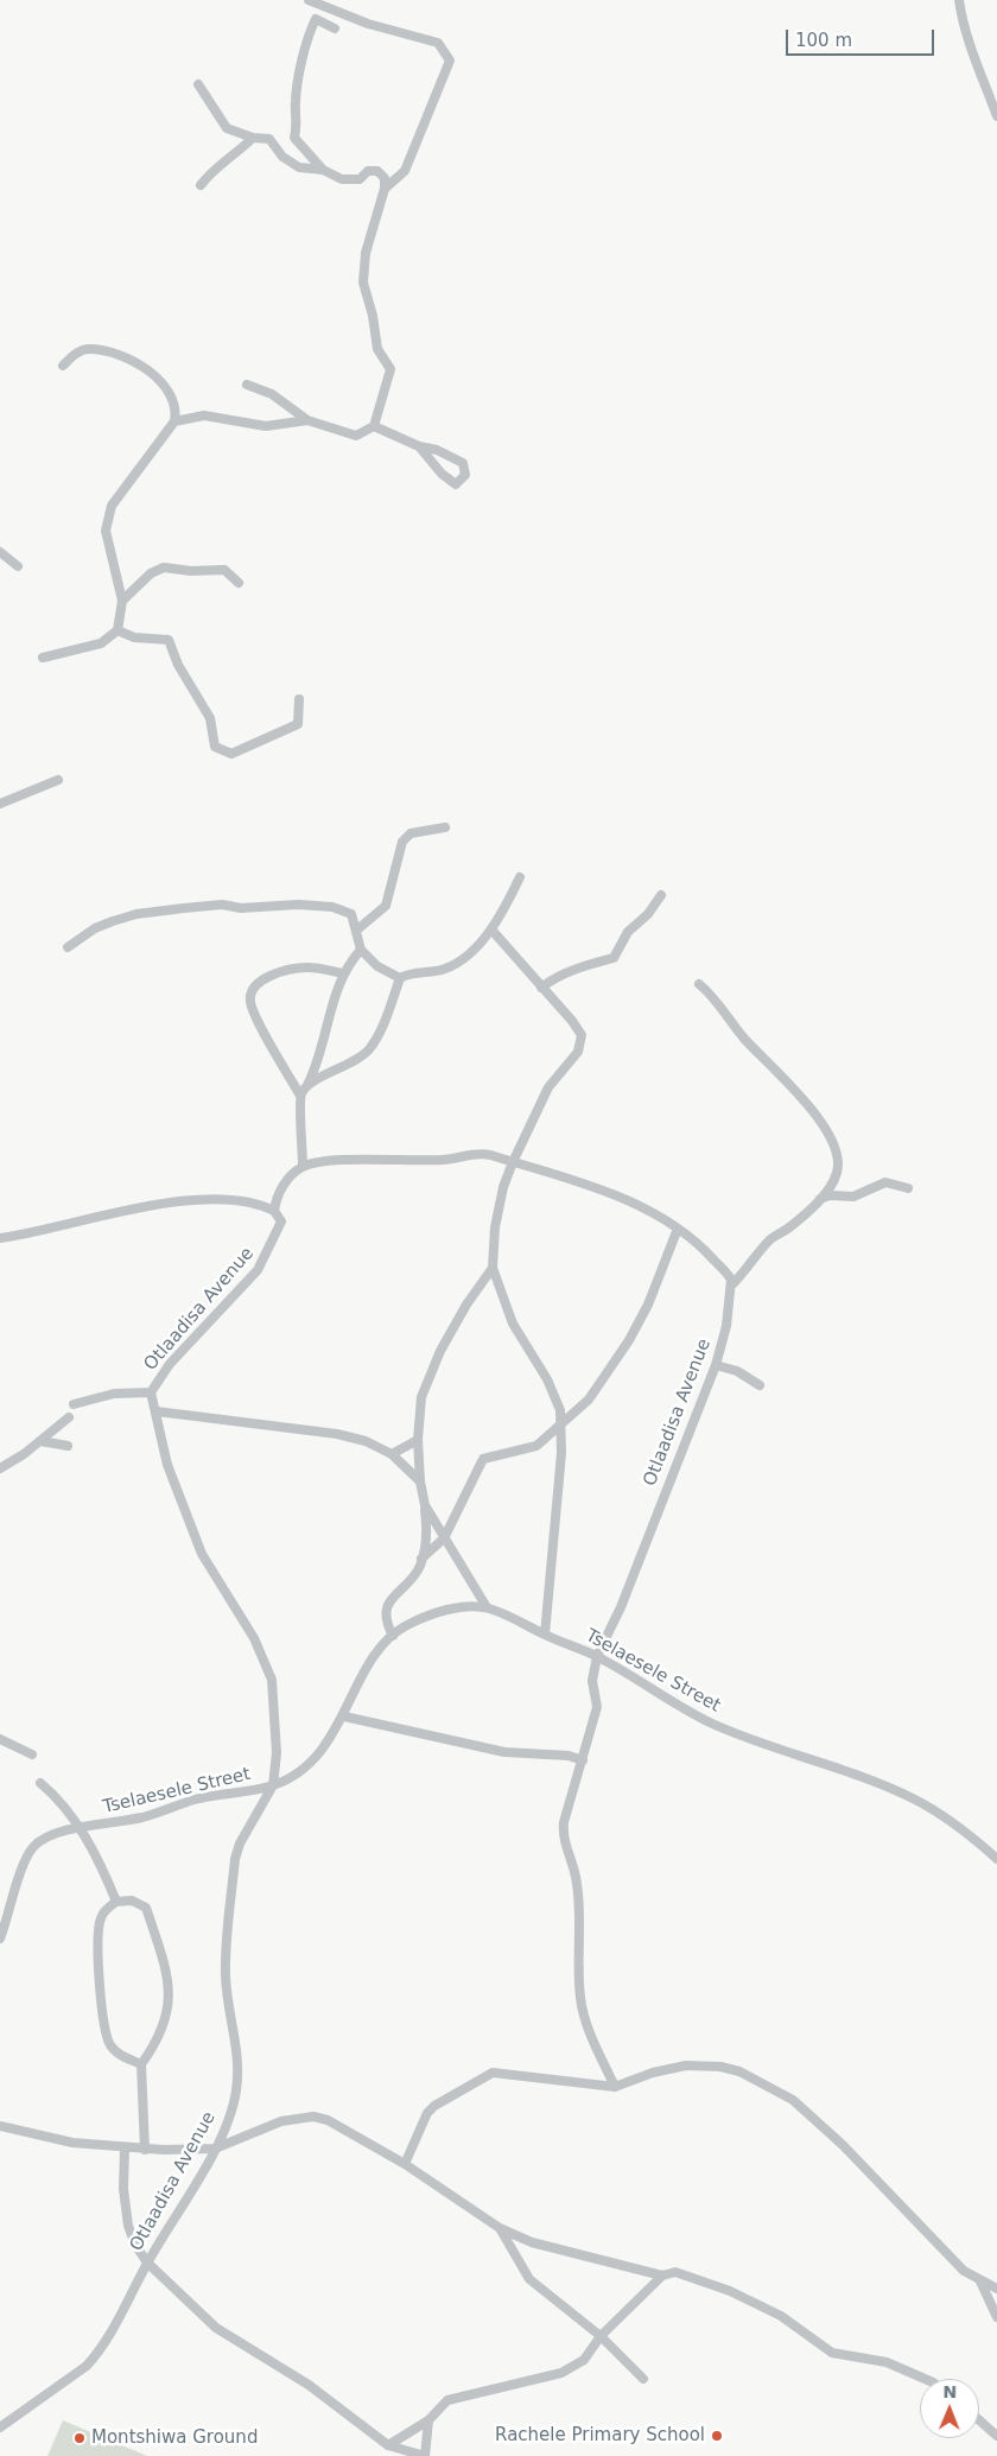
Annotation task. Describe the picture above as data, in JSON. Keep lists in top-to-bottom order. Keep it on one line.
{"streets":{"street":["Otlaadisa Avenue","Tselaesele Street"]},"crossings":[["Otlaadisa Avenue","Tselaesele Street"]],"places":["Rachele Primary School","Montshiwa Ground"],"scale_bar":"100 m","north":"top"}
